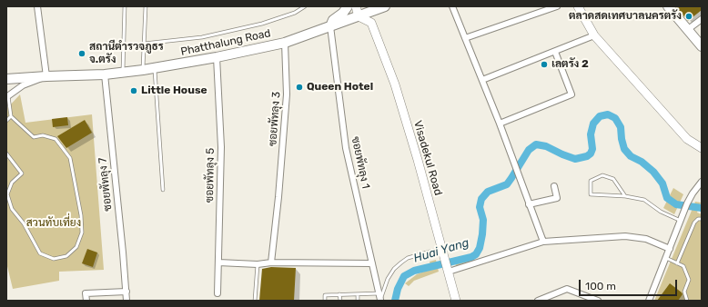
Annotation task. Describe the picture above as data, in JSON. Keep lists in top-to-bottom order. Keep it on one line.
{"streets":{"main road":["Phatthalung Road","Visadekul Road"],"street":["ซอยพัทลุง 3","ซอยพัทลุง 1","ซอยพัทลุง 5","ซอยพัทลุง 7"]},"crossings":[["Phatthalung Road","ซอยพัทลุง 3"],["Phatthalung Road","ซอยพัทลุง 1"],["Phatthalung Road","ซอยพัทลุง 5"],["Phatthalung Road","ซอยพัทลุง 7"]],"water":["Huai Yang"],"parks":["สวนทับเที่ยง"],"places":["ตลาดสดเทศบาลนครตรัง","สถานีตำรวจภูธร จ.ตรัง","เลตรัง 2","Queen Hotel","Little House"],"scale_bar":"100 m"}
